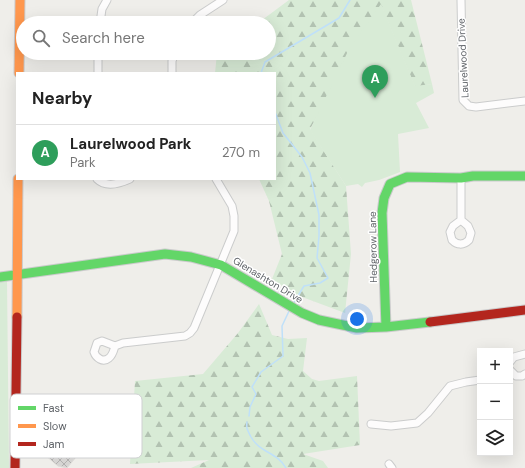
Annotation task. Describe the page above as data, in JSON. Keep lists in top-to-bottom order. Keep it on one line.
{"streets":{"street":["Laurelwood Drive","Hedgerow Lane","Glenashton Drive"]},"crossings":[["Hedgerow Lane","Glenashton Drive"]],"legend":["Fast","Slow","Jam"],"page":{"search":"Search here","pins":"A","heading":"Nearby","list":[{"mark":"A","name":"Laurelwood Park","note":"Park","value":"270 m"}],"map_buttons":["+","−"]}}
